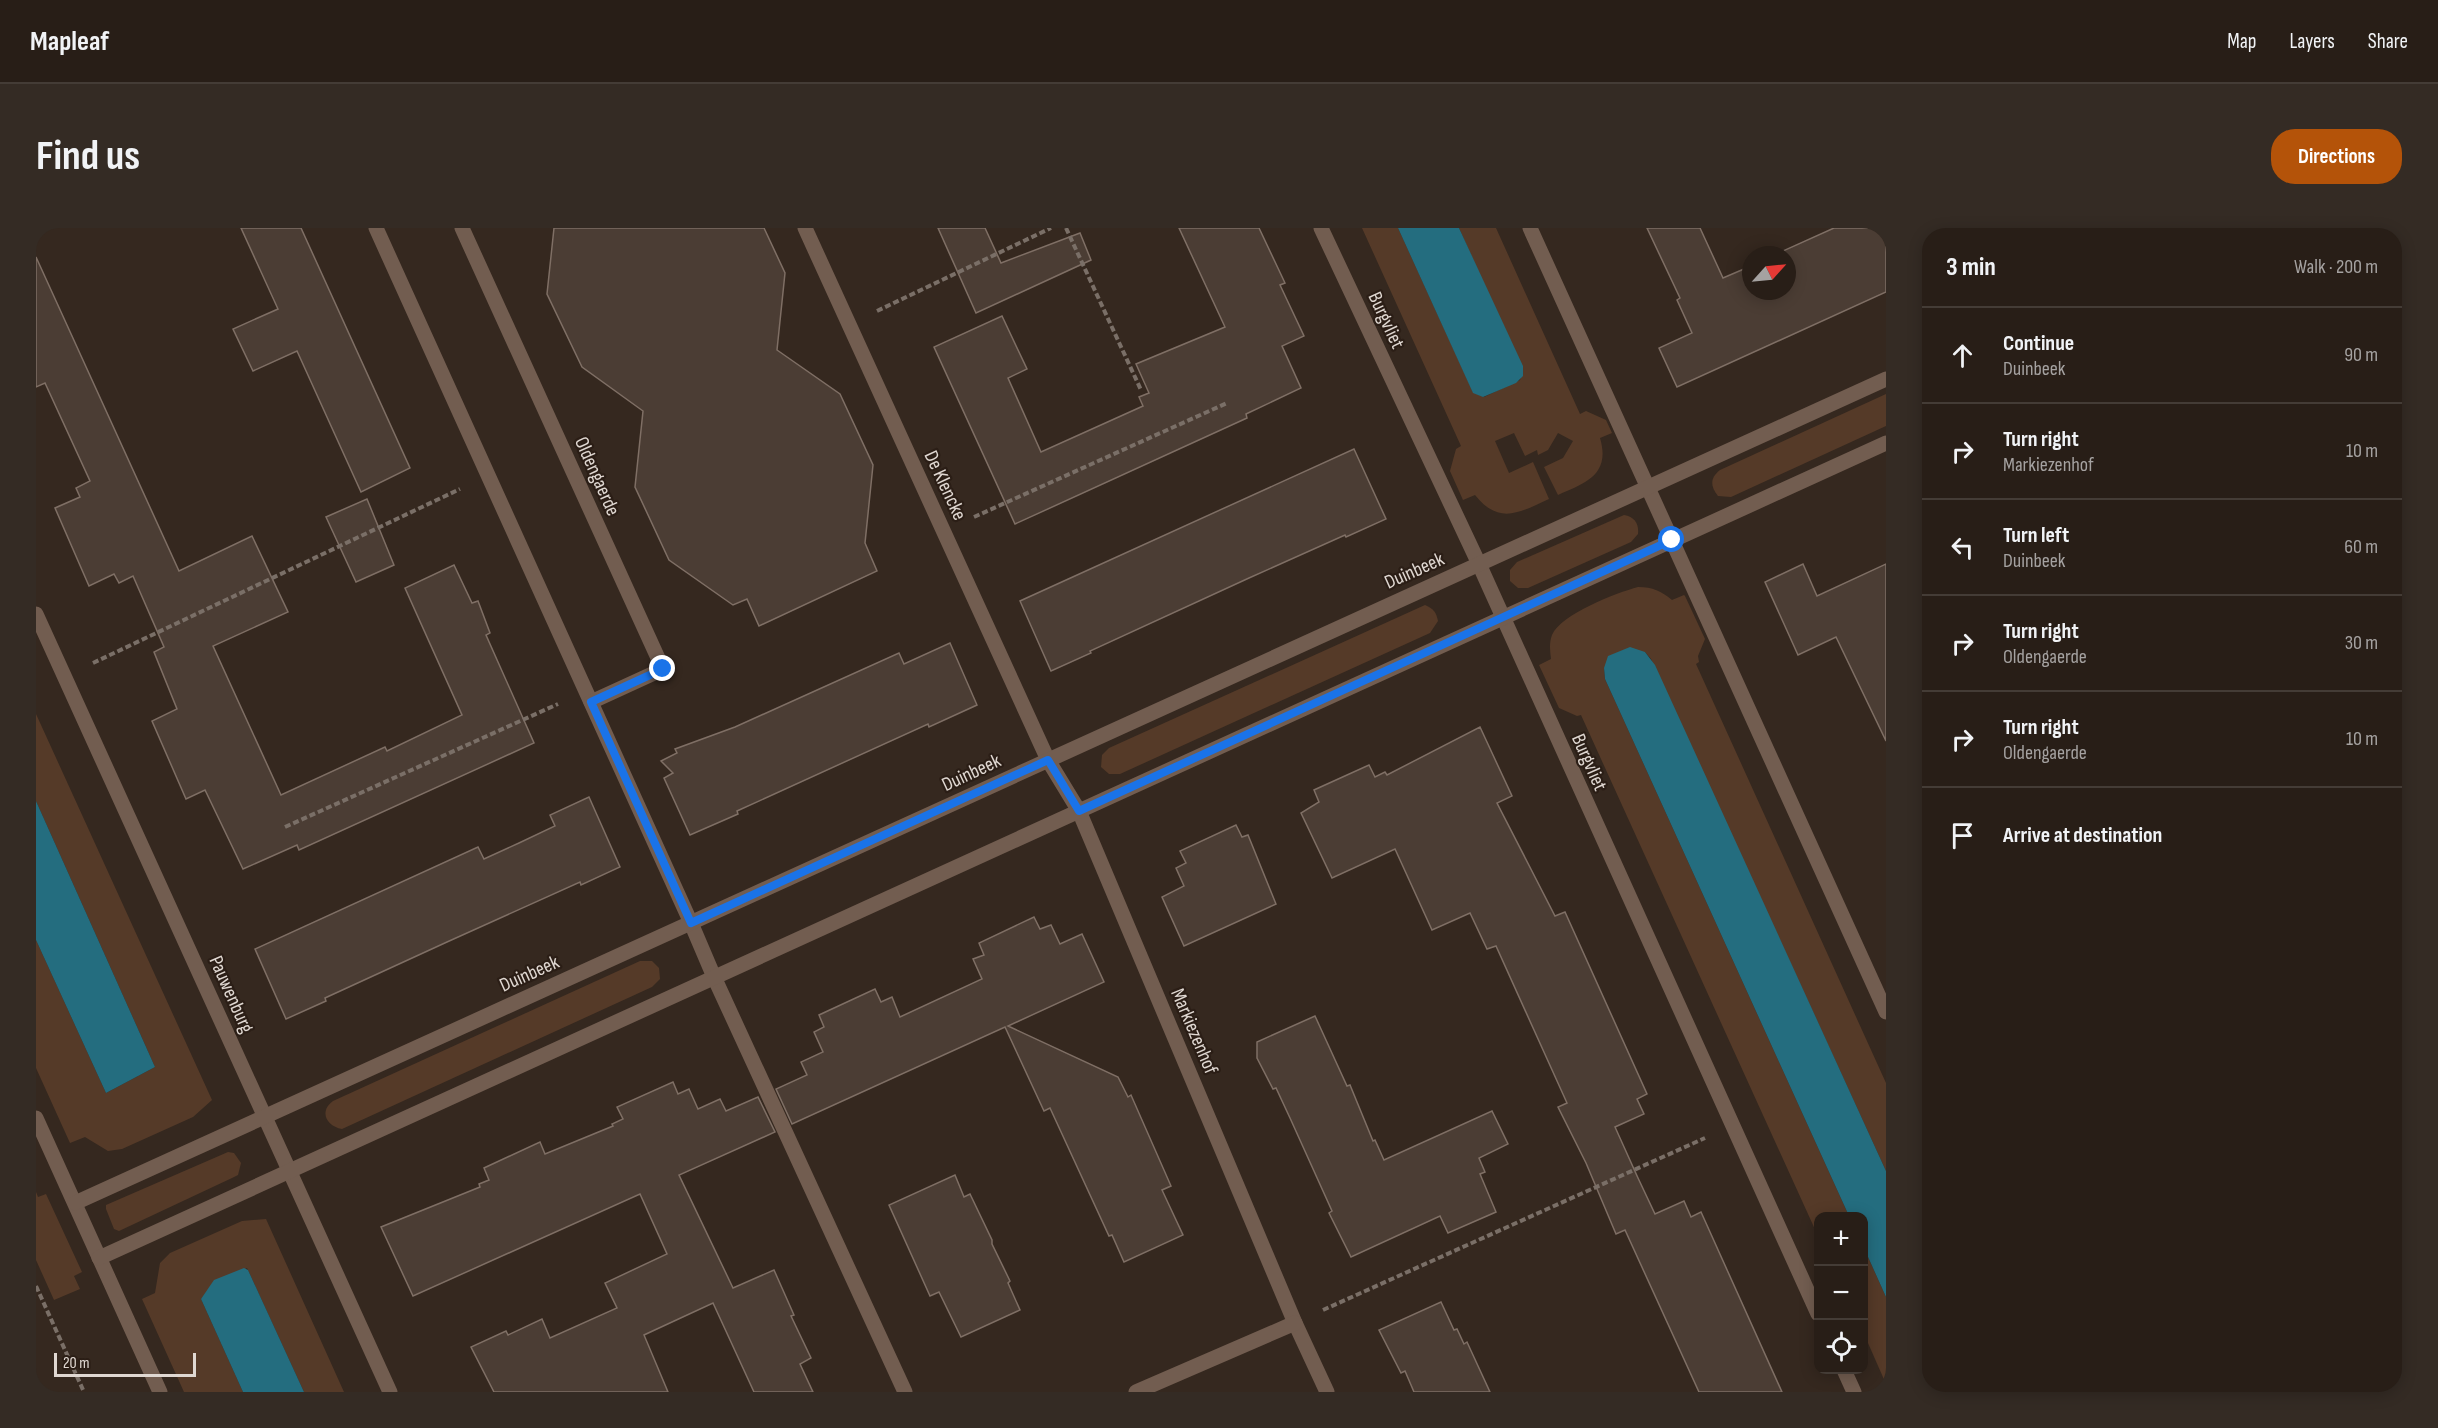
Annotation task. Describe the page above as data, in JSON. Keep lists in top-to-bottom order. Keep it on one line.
{"streets":{"street":["Burgvliet","Oldengaerde","De Klencke","Duinbeek","Pauwenburg","Markiezenhof"]},"crossings":[["Burgvliet","Duinbeek"],["De Klencke","Duinbeek"],["De Klencke","Markiezenhof"],["Duinbeek","Pauwenburg"],["Duinbeek","Markiezenhof"]],"scale_bar":"20 m","north":"top right","page":{"header":"Mapleaf","nav":["Map","Layers","Share"],"buttons":"Directions","title":"Find us","heading":["3 min","Walk · 200 m"],"list":[["Continue","Duinbeek","90 m"],["Turn right","Markiezenhof","10 m"],["Turn left","Duinbeek","60 m"],["Turn right","Oldengaerde","30 m"],["Turn right","Oldengaerde","10 m"],"Arrive at destination"],"map_buttons":["+","−"],"scale":"20 m"}}
